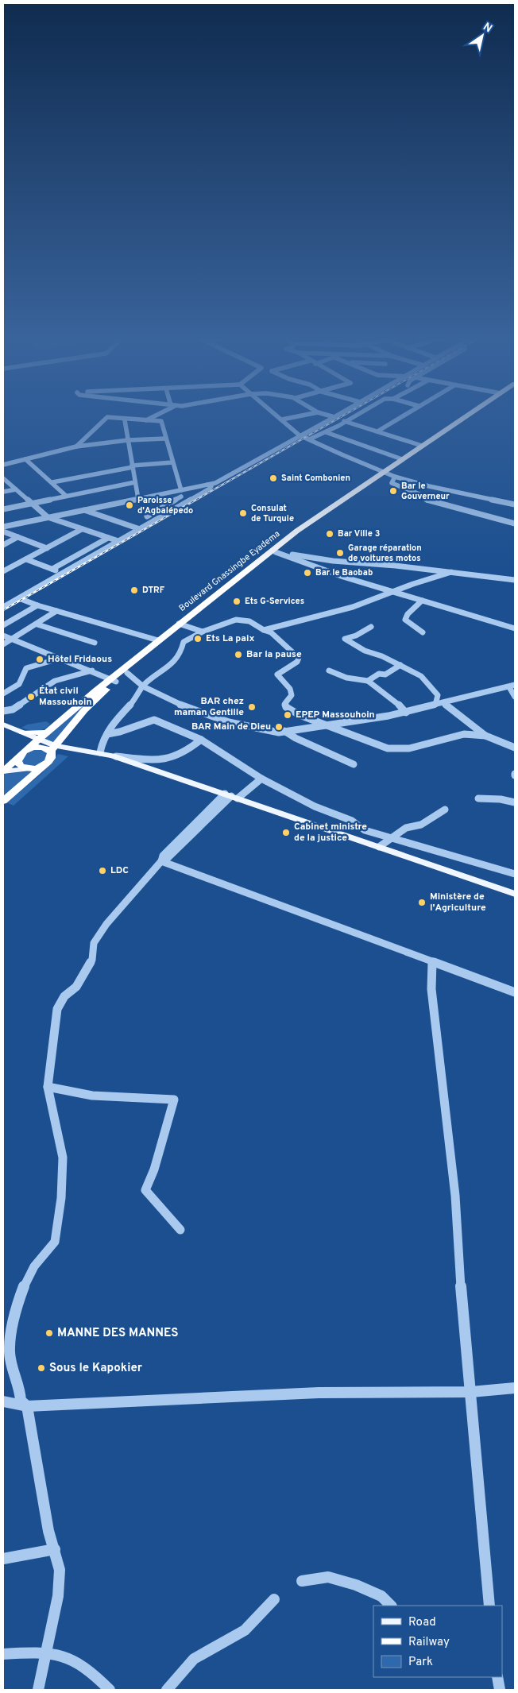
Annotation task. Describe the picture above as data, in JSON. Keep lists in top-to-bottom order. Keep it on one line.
{"streets":{"highway":["Boulevard Gnassingbe Eyadema"]},"places":["Saint Combonien","Bar le Gouverneur","Paroisse d'Agbalépedo","Consulat de Turquie","Bar Ville 3","Garage réparation de voitures motos","Bar le Baobab","DTRF","Ets G-Services","Ets La paix","Bar la pause","Hôtel Fridaous","État civil Massouhoin","BAR chez maman Gentille","EPEP Massouhoin","BAR Main de Dieu","Cabinet ministre de la justice","LDC","Ministère de l'Agriculture","MANNE DES MANNES","Sous le Kapokier"],"legend":["Road","Railway","Park"],"north":"top right"}
